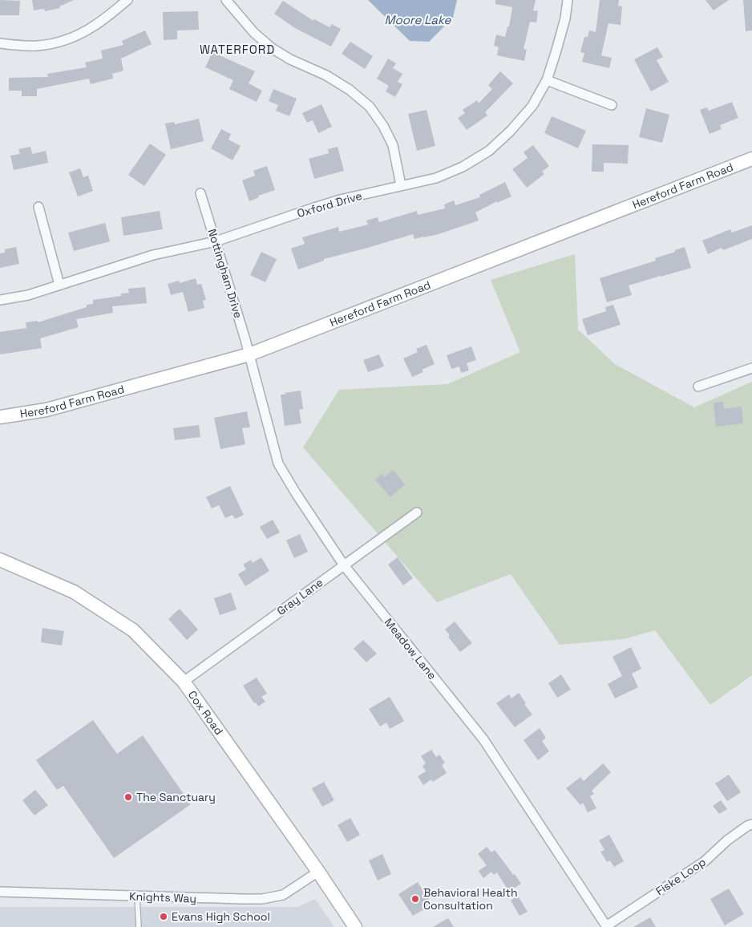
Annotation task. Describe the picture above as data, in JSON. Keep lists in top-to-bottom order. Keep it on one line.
{"streets":{"street":["Hereford Farm Road","Oxford Drive","Nottingham Drive","Gray Lane","Meadow Lane","Cox Road","Fiske Loop","Knights Way"]},"crossings":[["Hereford Farm Road","Nottingham Drive"],["Hereford Farm Road","Meadow Lane"],["Oxford Drive","Nottingham Drive"],["Nottingham Drive","Meadow Lane"],["Gray Lane","Meadow Lane"],["Gray Lane","Cox Road"],["Meadow Lane","Fiske Loop"],["Cox Road","Knights Way"]],"districts":["WATERFORD"],"water":["Moore Lake"],"places":["The Sanctuary","Behavioral Health Consultation","Evans High School"]}
